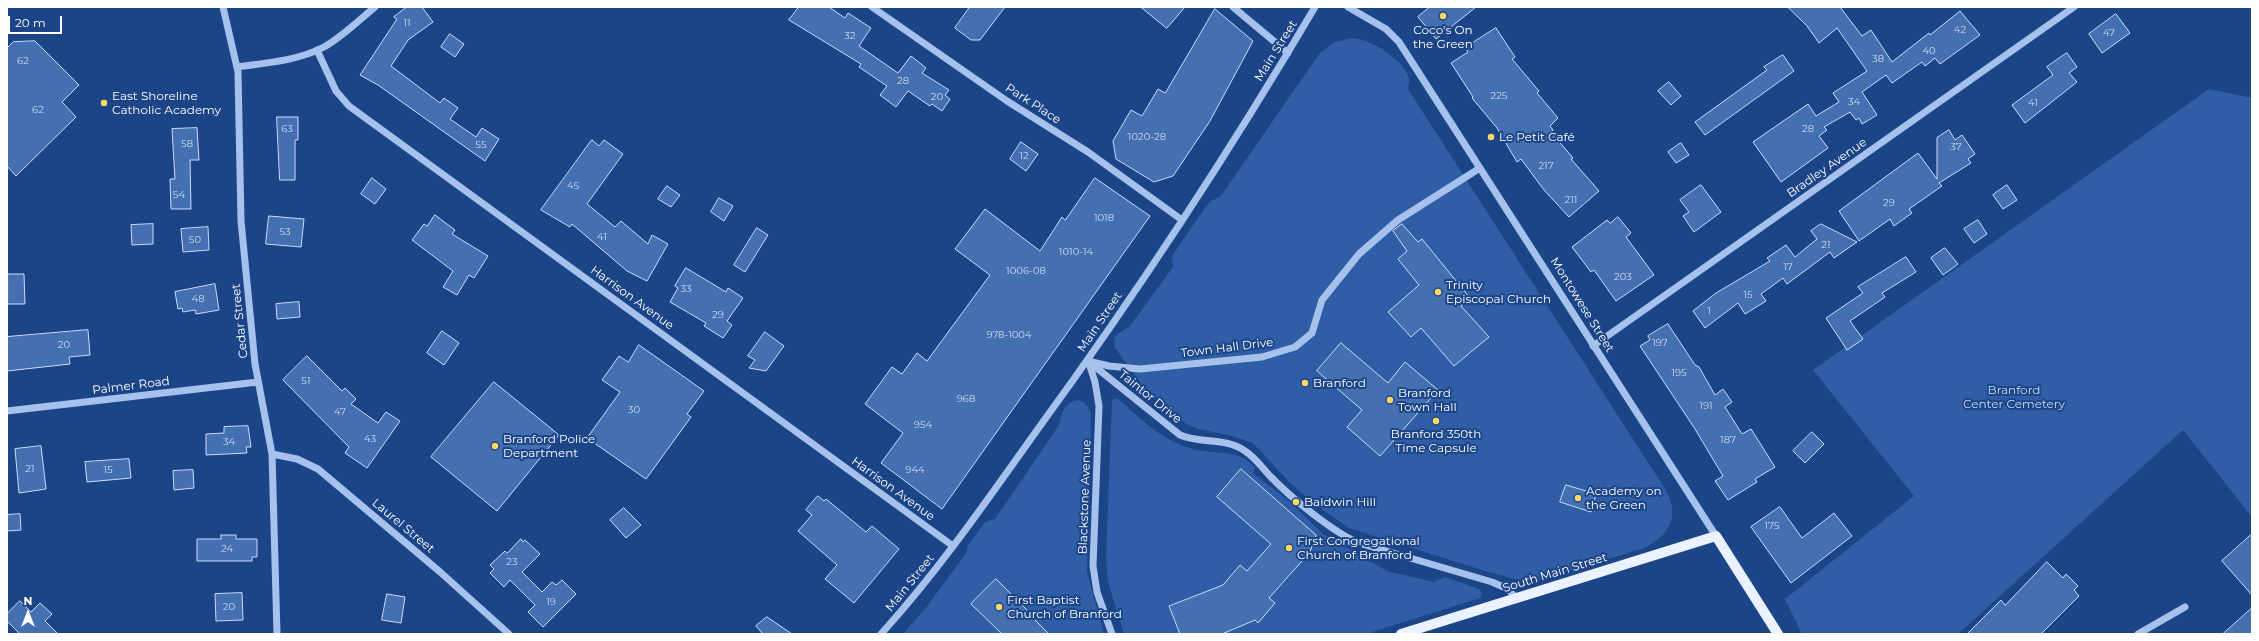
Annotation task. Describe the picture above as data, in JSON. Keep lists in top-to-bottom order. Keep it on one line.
{"streets":{"main road":["Montowese Street","South Main Street"],"street":["Main Street","Park Place","Bradley Avenue","Harrison Avenue","Cedar Street","Town Hall Drive","Palmer Road","Taintor Drive","Blackstone Avenue","Laurel Street"]},"crossings":[["Main Street","Park Place"],["Main Street","Harrison Avenue"],["Main Street","Town Hall Drive"],["Main Street","Taintor Drive"],["Main Street","Blackstone Avenue"],["Bradley Avenue","Montowese Street"],["Montowese Street","Town Hall Drive"],["Montowese Street","South Main Street"],["Cedar Street","Palmer Road"],["Cedar Street","Laurel Street"],["Town Hall Drive","Taintor Drive"],["Town Hall Drive","Blackstone Avenue"],["Taintor Drive","Blackstone Avenue"],["Taintor Drive","South Main Street"]],"parks":["Branford Center Cemetery"],"places":["Coco's On the Green","East Shoreline Catholic Academy","Le Petit Café","Trinity Episcopal Church","Branford","Branford Town Hall","Branford 350th Time Capsule","Branford Police Department","Academy on the Green","Baldwin Hill","First Congregational Church of Branford","First Baptist Church of Branford"],"house_numbers":["11","42","47","32","40","38","62","28","225","20","34","41","62","63","28","1020-28","58","55","37","12","217","45","54","211","29","1018","53","41","50","21","1010-14","17","1006-08","203","33","15","48","1","29","978-1004","197","20","195","51","968","191","30","47","954","43","187","34","21","15","944","175","24","23","19","20"],"scale_bar":"20 m","north":"top"}
